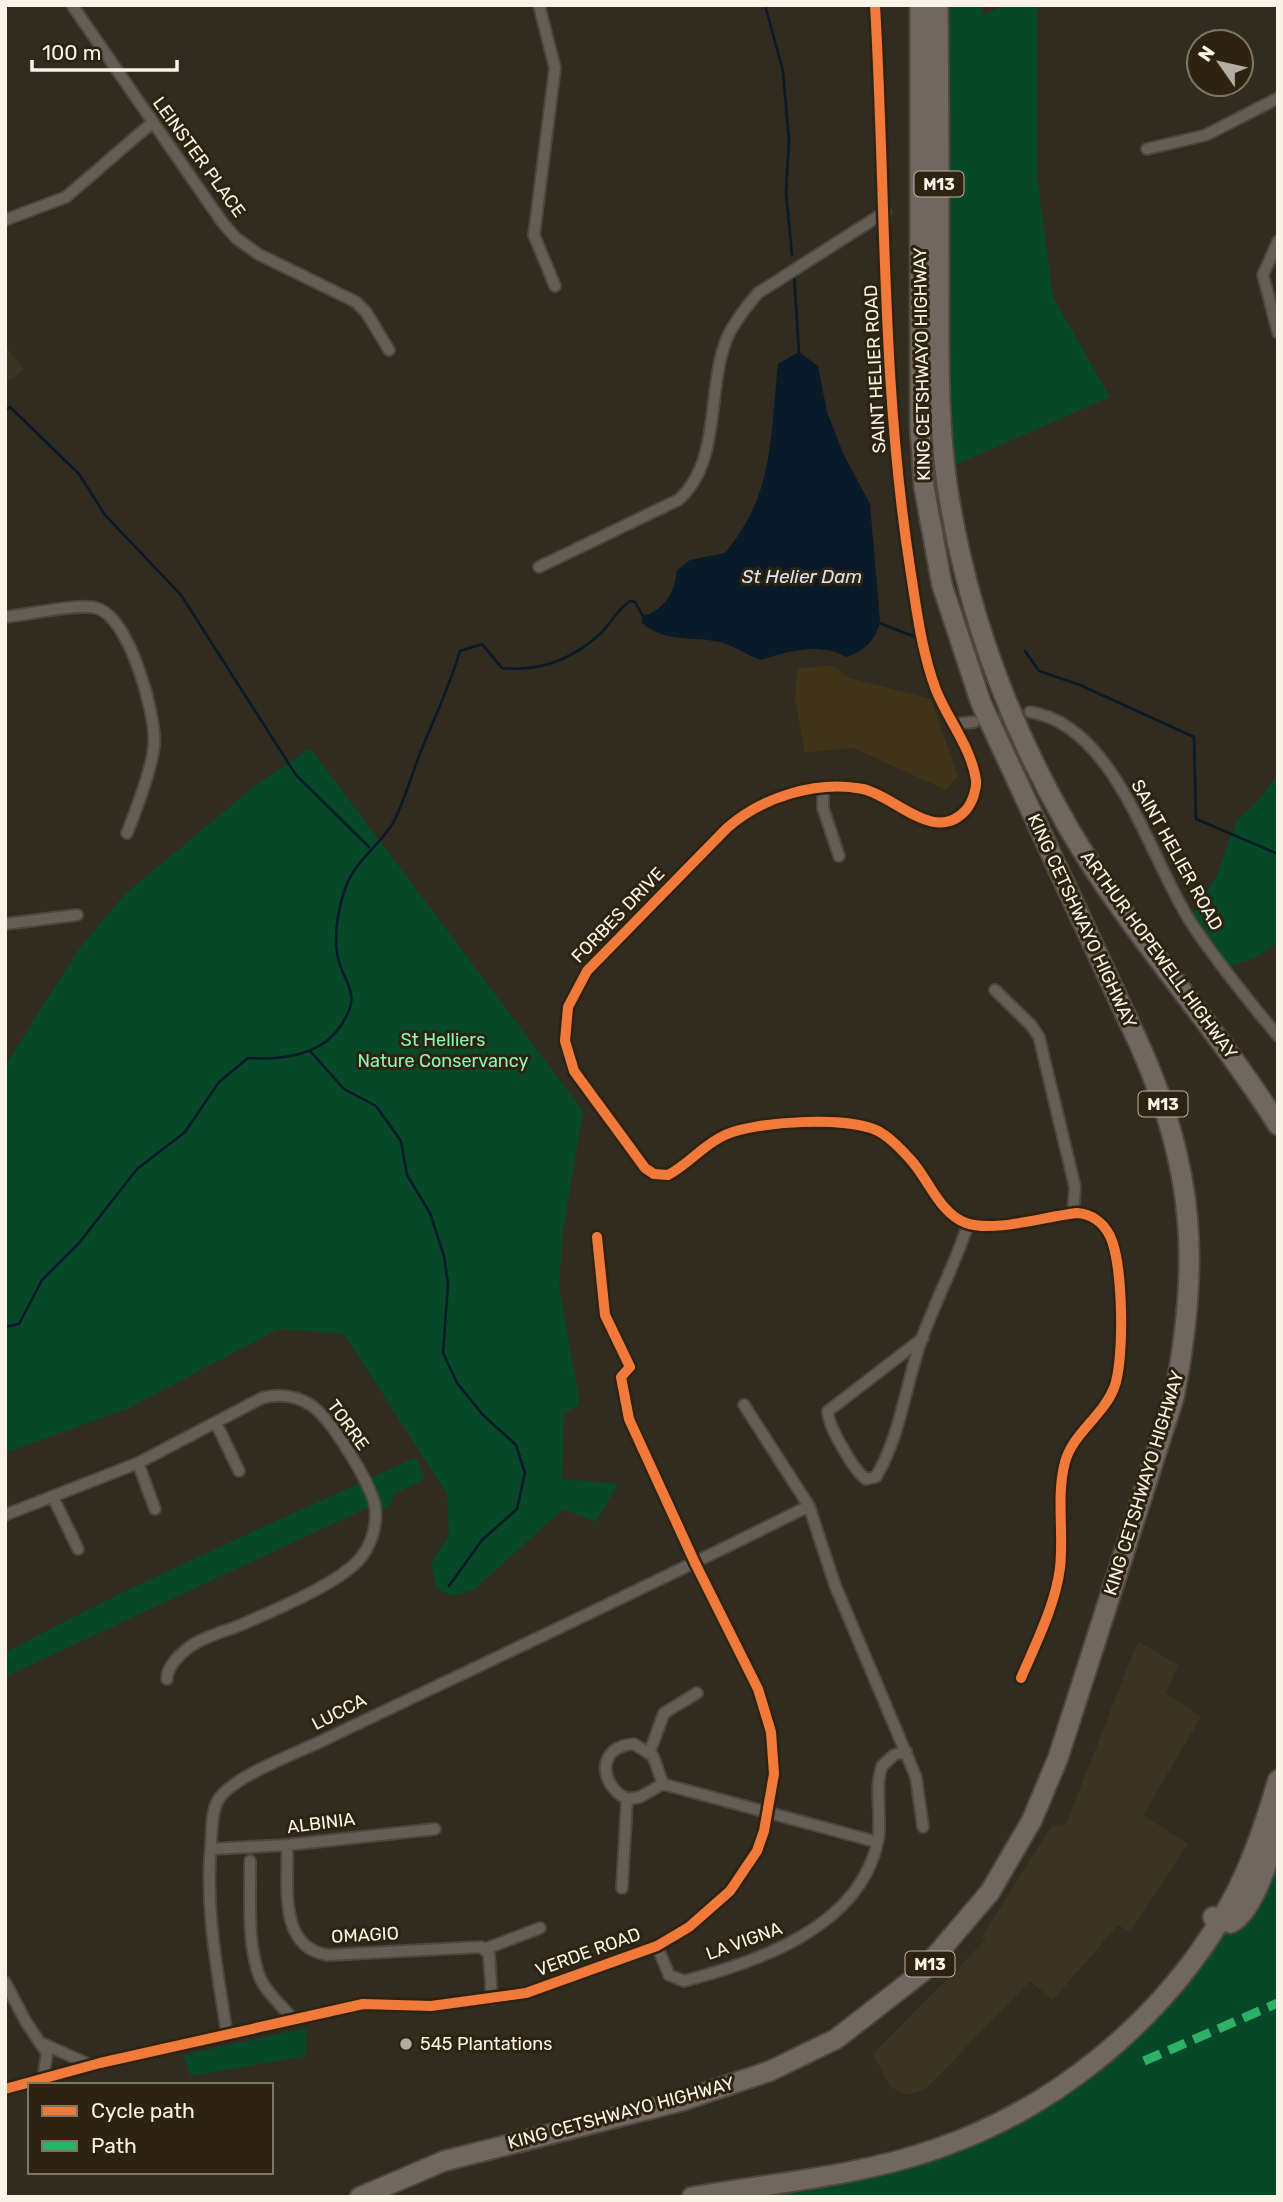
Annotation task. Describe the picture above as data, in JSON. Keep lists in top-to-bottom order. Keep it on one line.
{"streets":{"highway":["M13","KING CETSHWAYO HIGHWAY","ARTHUR HOPEWELL HIGHWAY"],"street":["LEINSTER PLACE","SAINT HELIER ROAD","FORBES DRIVE","TORRE","LUCCA","ALBINIA","OMAGIO","LA VIGNA","VERDE ROAD"]},"crossings":[["KING CETSHWAYO HIGHWAY","ARTHUR HOPEWELL HIGHWAY"],["SAINT HELIER ROAD","FORBES DRIVE"],["LUCCA","ALBINIA"],["LUCCA","VERDE ROAD"],["ALBINIA","OMAGIO"],["LA VIGNA","VERDE ROAD"]],"water":["St Helier Dam"],"parks":["St Helliers Nature Conservancy"],"places":["545 Plantations"],"legend":["Cycle path","Path"],"scale_bar":"100 m","north":"top left"}
